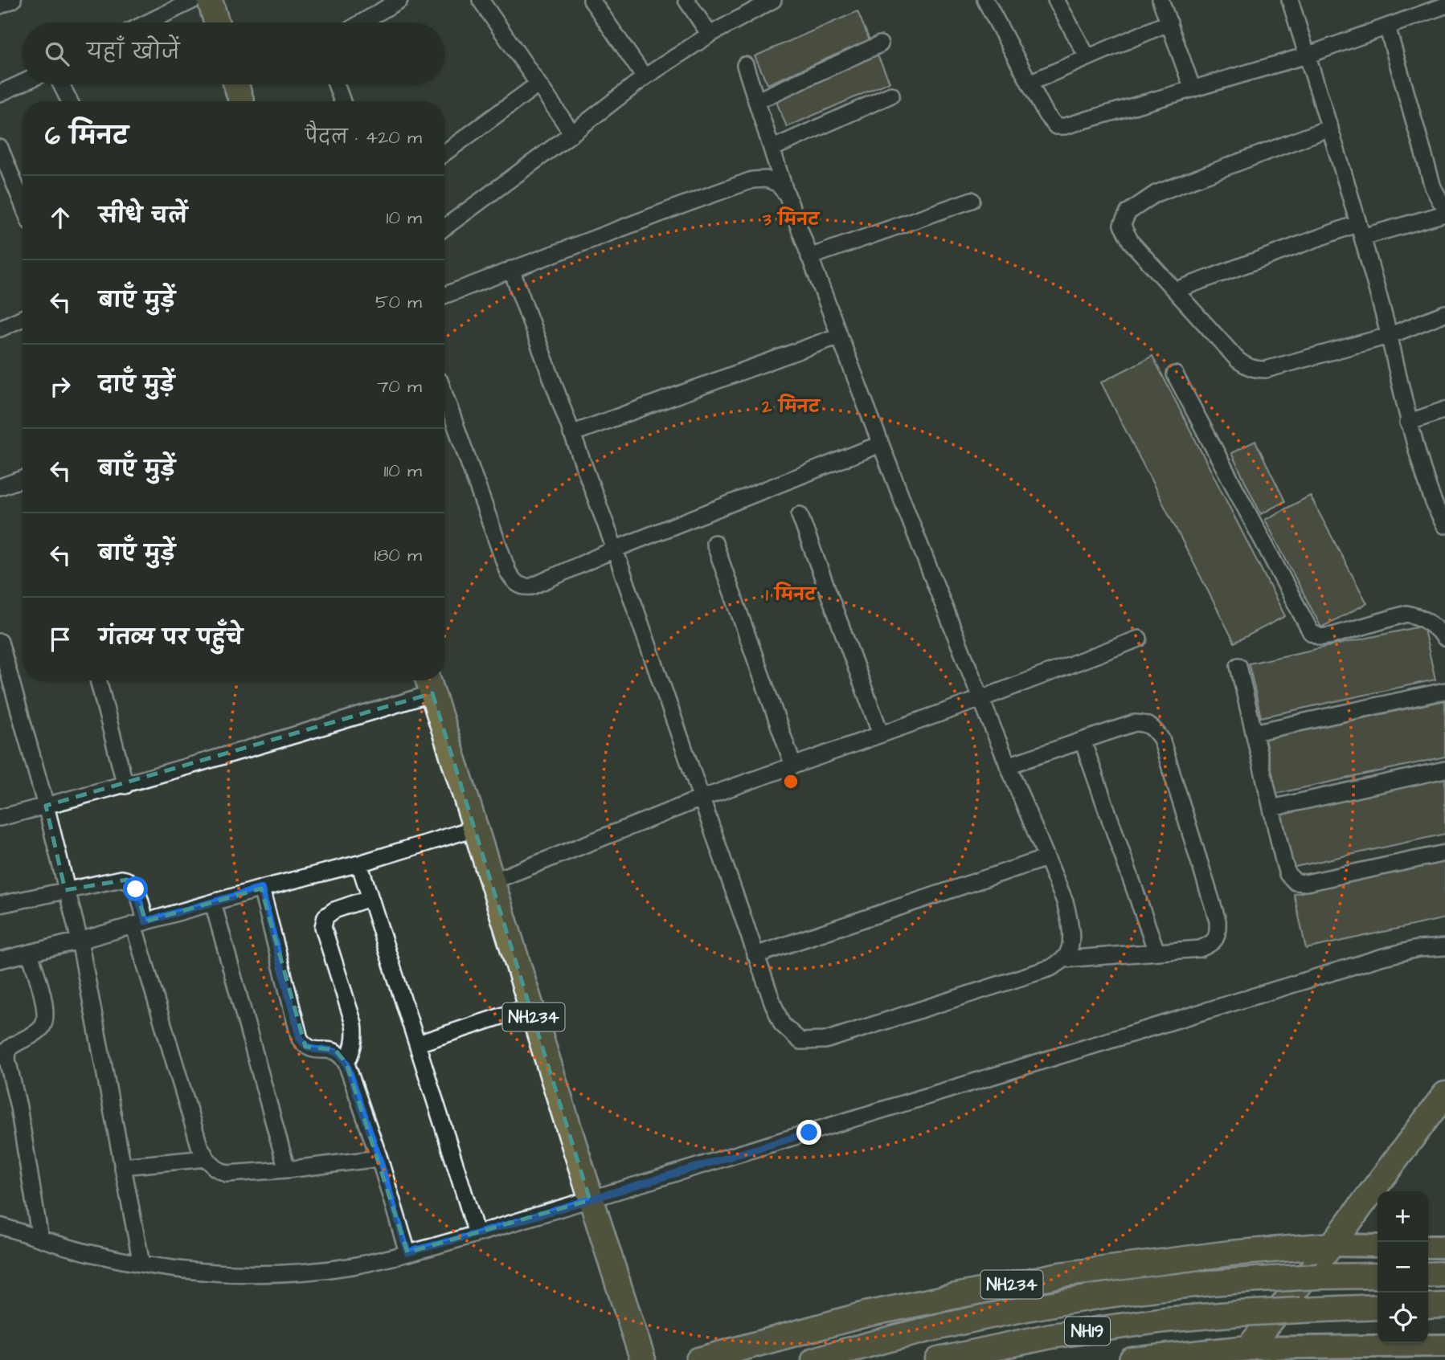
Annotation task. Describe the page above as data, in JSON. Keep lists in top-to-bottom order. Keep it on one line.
{"streets":{"highway":["NH234","NH19"]},"page":{"search":"यहाँ खोजें","heading":["6 मिनट","पैदल · 420 m"],"list":[["सीधे चलें","10 m"],["बाएँ मुड़ें","50 m"],["दाएँ मुड़ें","70 m"],["बाएँ मुड़ें","110 m"],["बाएँ मुड़ें","180 m"],"गंतव्य पर पहुँचे"],"map_buttons":["+","−"]},"rings":["3 मिनट","2 मिनट","1 मिनट"]}
